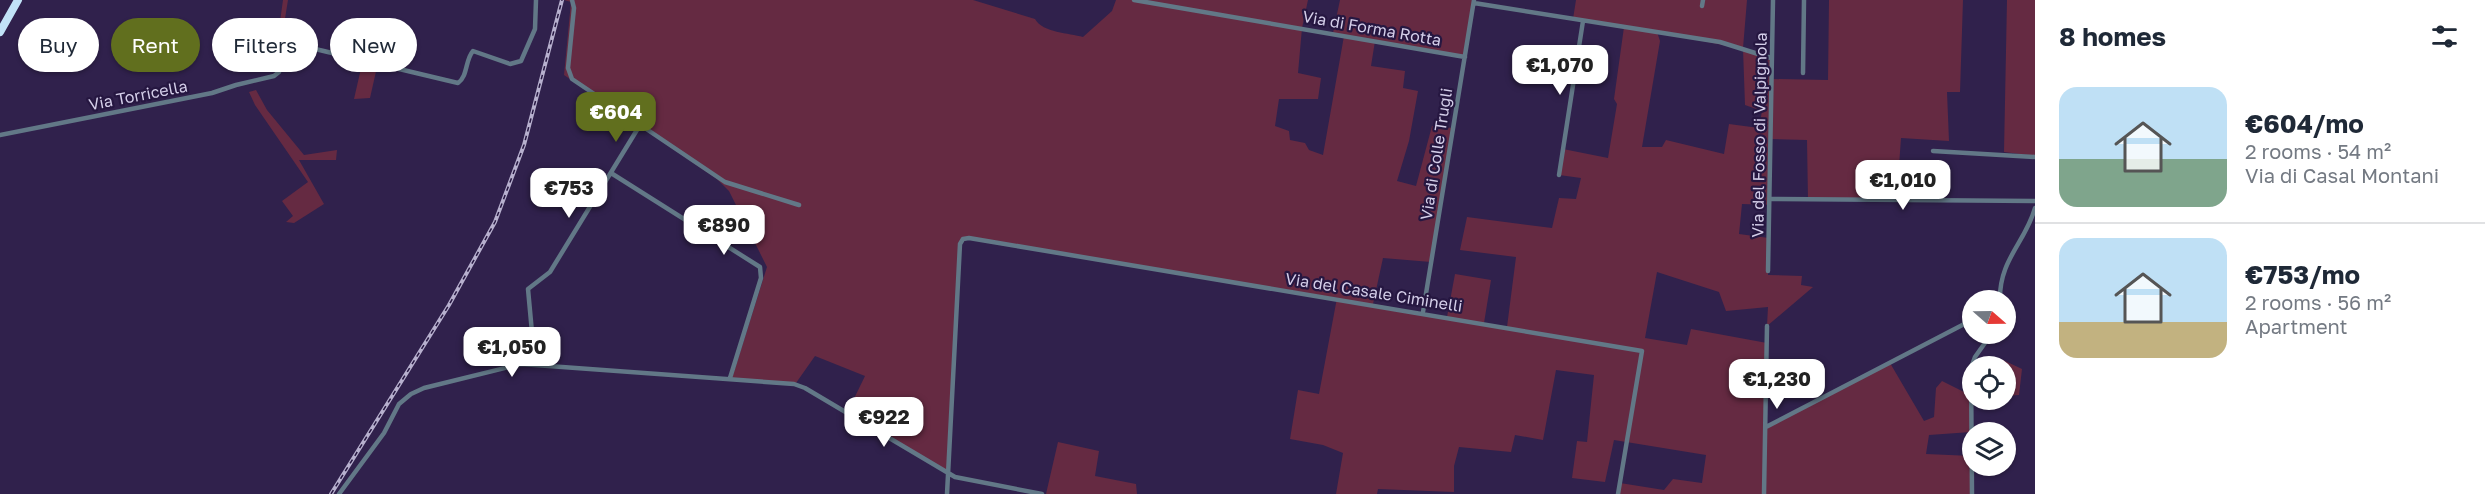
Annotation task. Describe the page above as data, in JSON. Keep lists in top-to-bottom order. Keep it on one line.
{"streets":{"street":["Via di Forma Rotta","Via Torricella","Via del Fosso di Valpignola","Via di Colle Trugli","Via del Casale Ciminelli"]},"crossings":[["Via di Forma Rotta","Via di Colle Trugli"],["Via di Colle Trugli","Via del Casale Ciminelli"]],"north":"right","page":{"heading":"8 homes","chip":["Buy","Rent","Filters","New"],"price":["€1,070","€604","€1,010","€753","€890","€1,050","€1,230","€922"],"list":[{"name":"€604/mo","note":"2 rooms · 54 m² · Via di Casal Montani"},{"name":"€753/mo","note":"2 rooms · 56 m² · Apartment"}]}}
